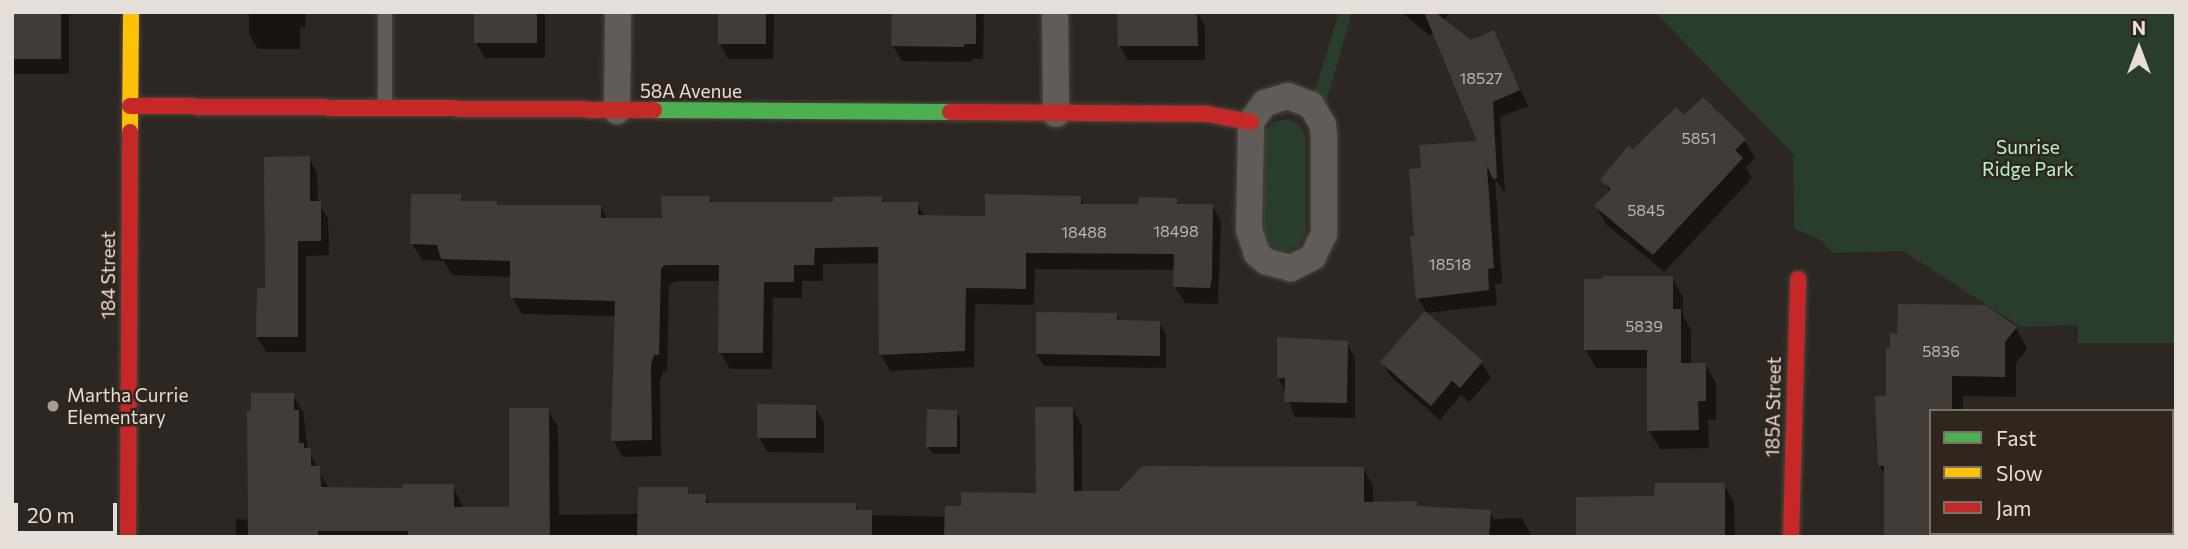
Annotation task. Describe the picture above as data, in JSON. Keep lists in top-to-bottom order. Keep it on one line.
{"streets":{"street":["58A Avenue","184 Street","185A Street"]},"crossings":[["58A Avenue","184 Street"]],"parks":["Sunrise Ridge Park"],"places":["Martha Currie Elementary"],"house_numbers":["18527","5851","5845","18498","18488","18518","5839","5836"],"legend":["Fast","Slow","Jam"],"scale_bar":"20 m","north":"top"}
